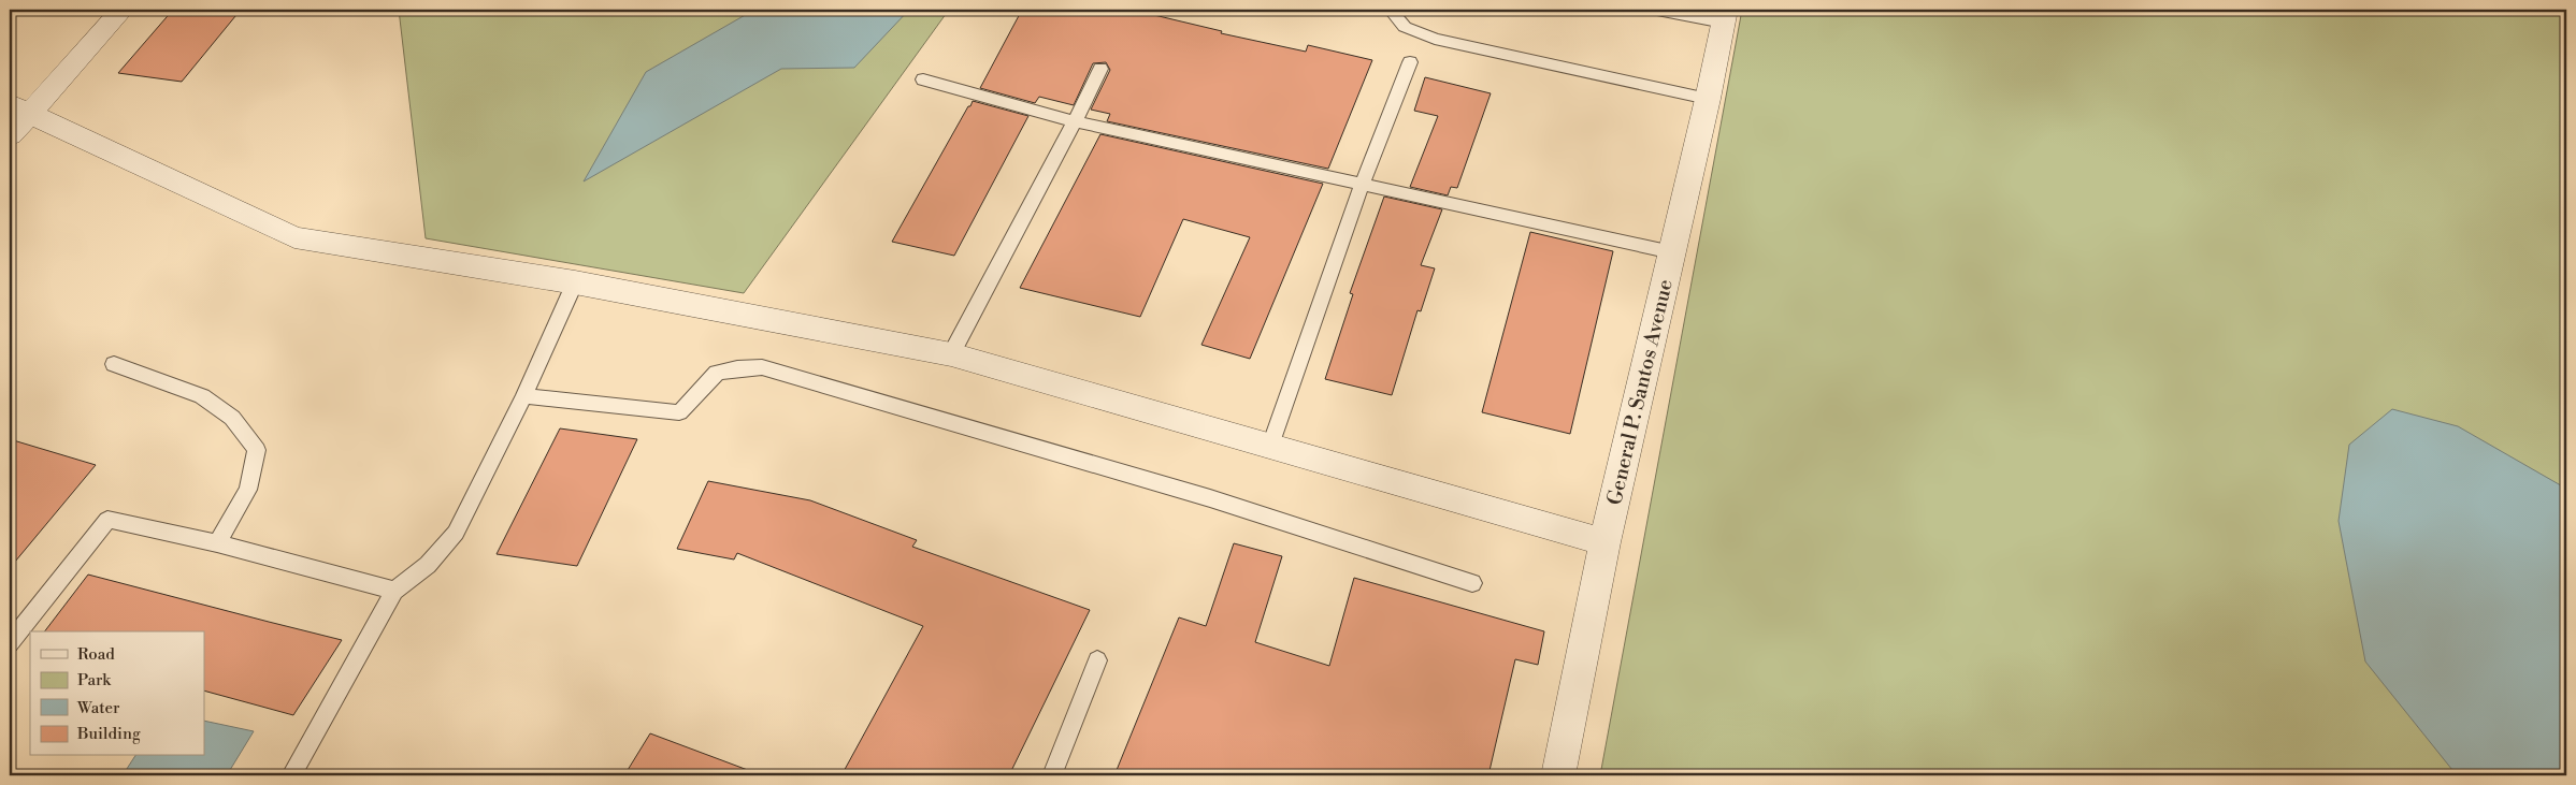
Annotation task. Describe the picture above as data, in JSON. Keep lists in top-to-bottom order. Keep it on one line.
{"streets":{"street":["General P. Santos Avenue"]},"legend":["Road","Park","Water","Building"]}
